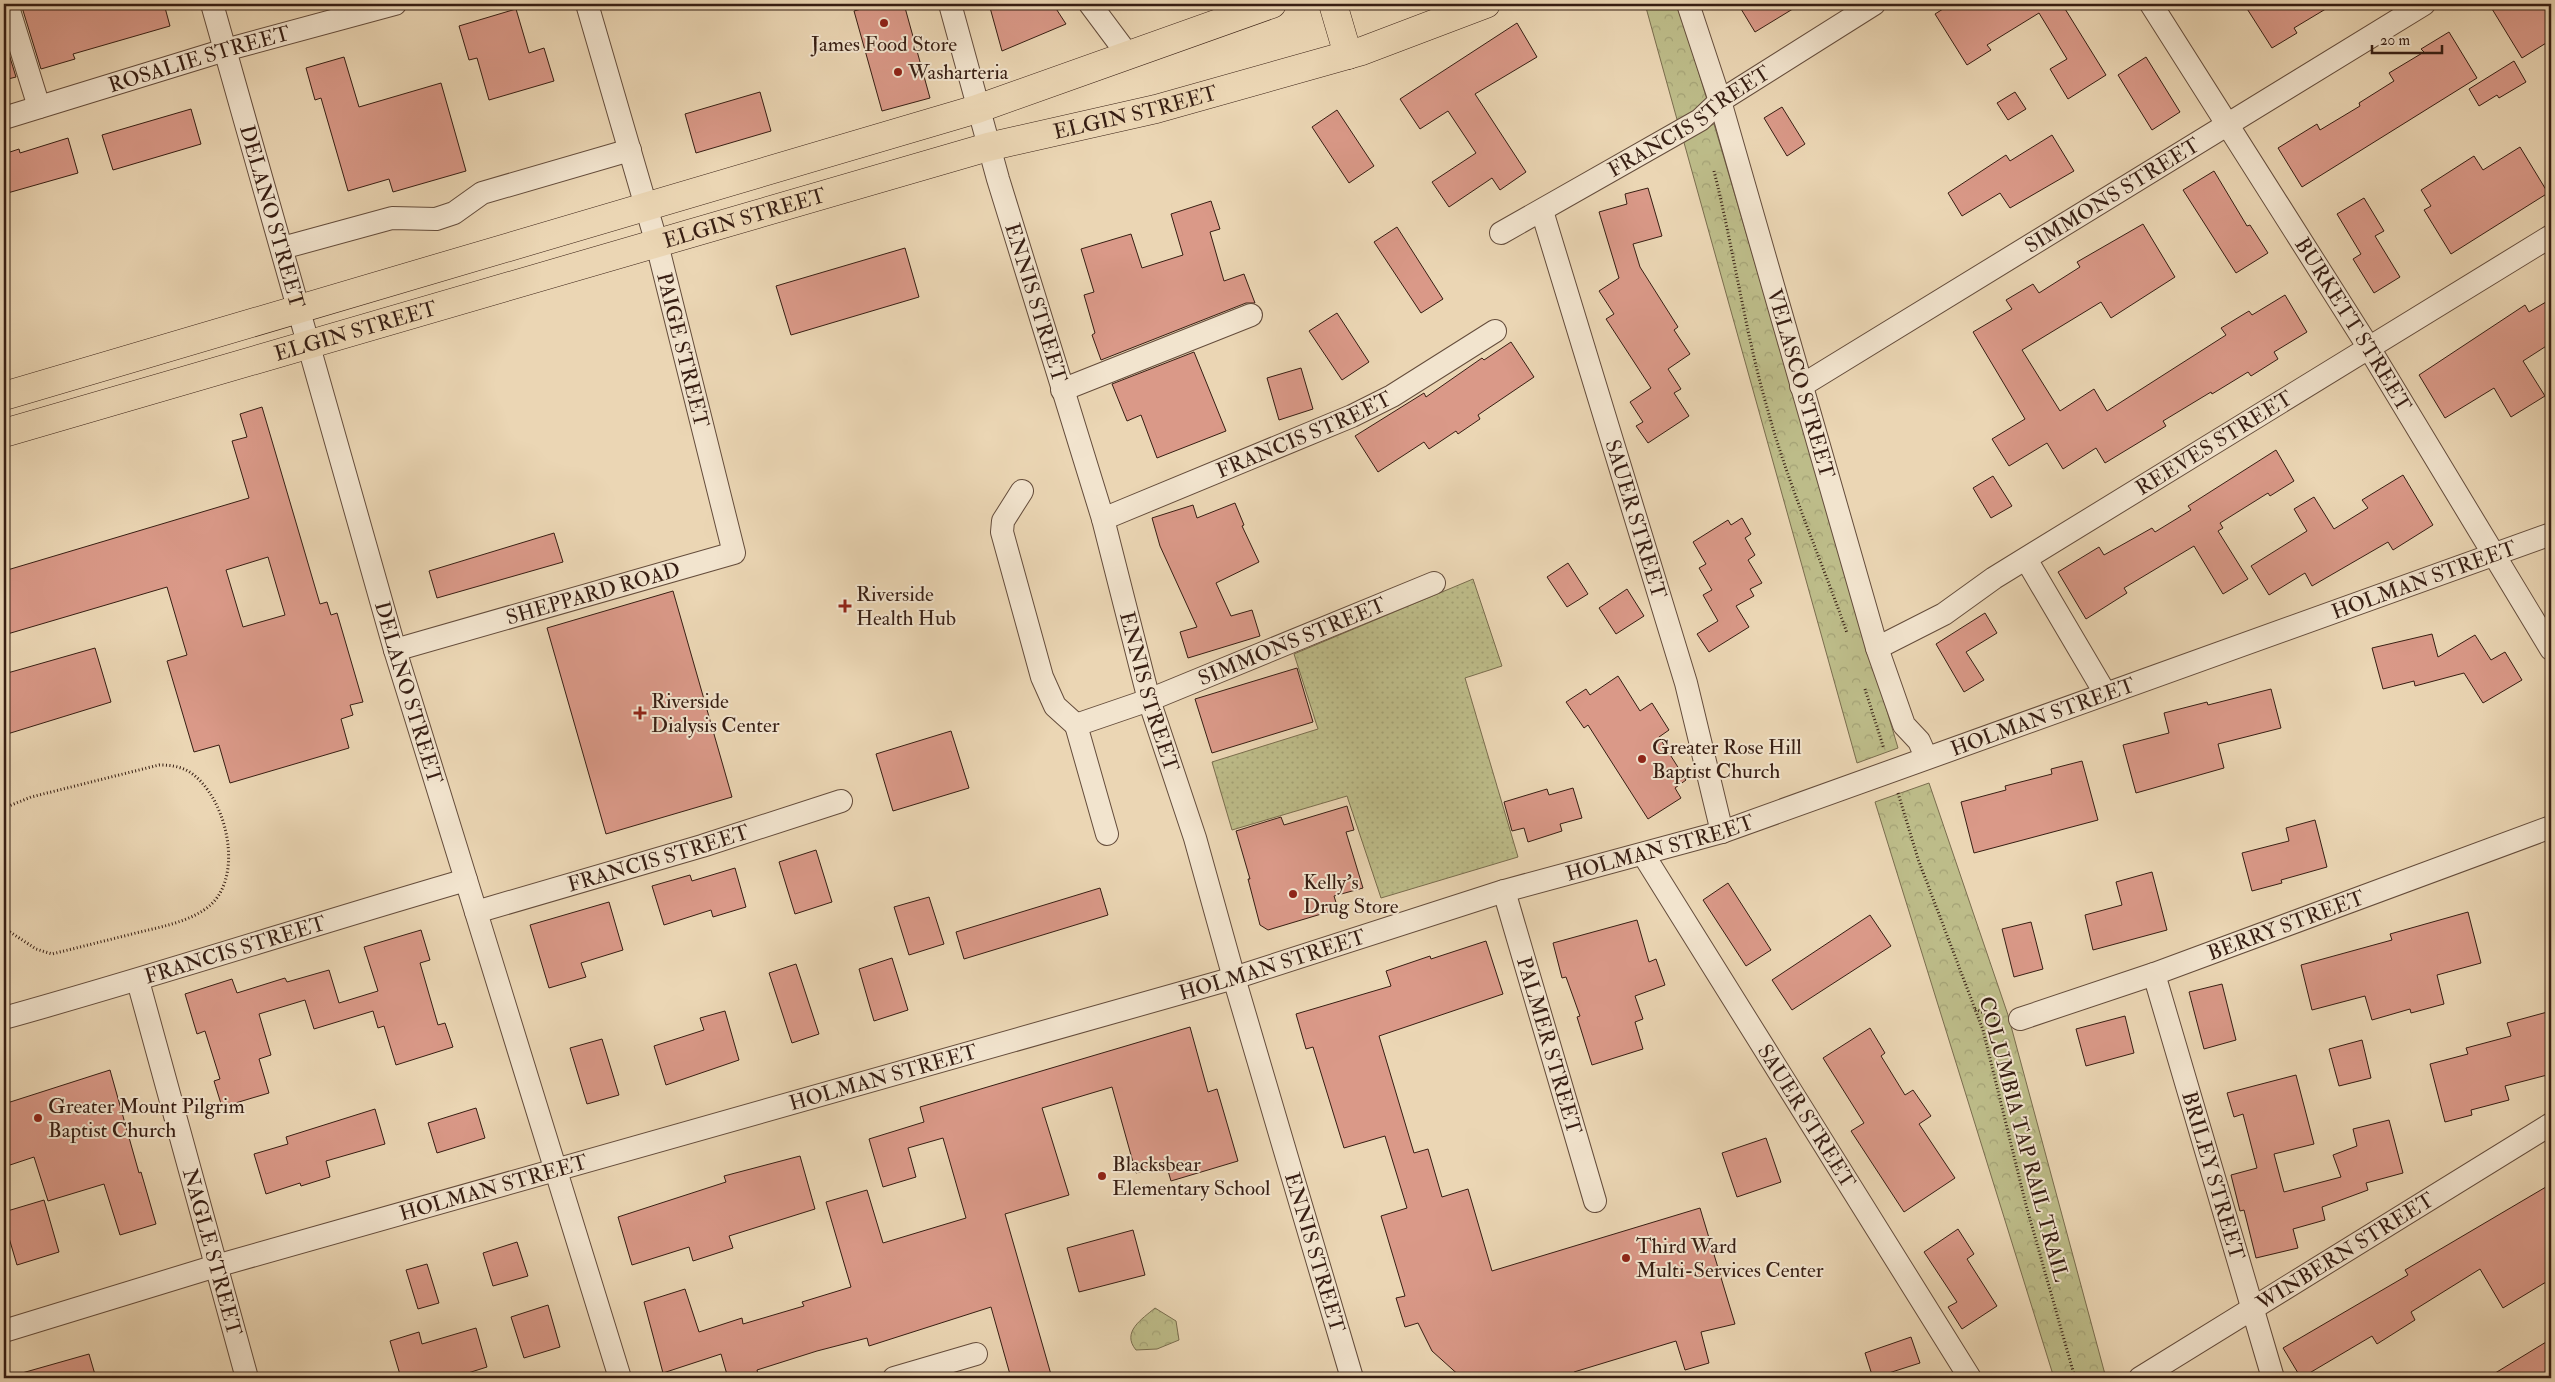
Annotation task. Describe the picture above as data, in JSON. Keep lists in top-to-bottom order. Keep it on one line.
{"streets":{"main road":["ELGIN STREET"],"street":["ROSALIE STREET","FRANCIS STREET","SIMMONS STREET","DELANO STREET","ENNIS STREET","BURKETT STREET","PAIGE STREET","VELASCO STREET","REEVES STREET","SAUER STREET","HOLMAN STREET","SHEPPARD ROAD","BERRY STREET","PALMER STREET","BRILEY STREET","NAGLE STREET","WINBERN STREET"],"path":["COLUMBIA TAP RAIL TRAIL"]},"crossings":[["ROSALIE STREET","DELANO STREET"],["ELGIN STREET","DELANO STREET"],["ELGIN STREET","ENNIS STREET"],["ELGIN STREET","PAIGE STREET"],["FRANCIS STREET","DELANO STREET"],["FRANCIS STREET","ENNIS STREET"],["FRANCIS STREET","VELASCO STREET"],["FRANCIS STREET","SAUER STREET"],["FRANCIS STREET","NAGLE STREET"],["SIMMONS STREET","ENNIS STREET"],["SIMMONS STREET","BURKETT STREET"],["SIMMONS STREET","VELASCO STREET"],["DELANO STREET","HOLMAN STREET"],["DELANO STREET","SHEPPARD ROAD"],["ENNIS STREET","HOLMAN STREET"],["BURKETT STREET","REEVES STREET"],["BURKETT STREET","HOLMAN STREET"],["PAIGE STREET","SHEPPARD ROAD"],["VELASCO STREET","REEVES STREET"],["VELASCO STREET","HOLMAN STREET"],["SAUER STREET","HOLMAN STREET"],["HOLMAN STREET","PALMER STREET"],["HOLMAN STREET","NAGLE STREET"],["BERRY STREET","BRILEY STREET"],["BRILEY STREET","WINBERN STREET"]],"places":{"other":["James Food Store","Washarteria","Greater Rose Hill Baptist Church","Kelly’s Drug Store","Greater Mount Pilgrim Baptist Church","Blacksbear Elementary School","Third Ward Multi-Services Center"],"health":["Riverside Health Hub","Riverside Dialysis Center"]},"scale_bar":"20 m"}
